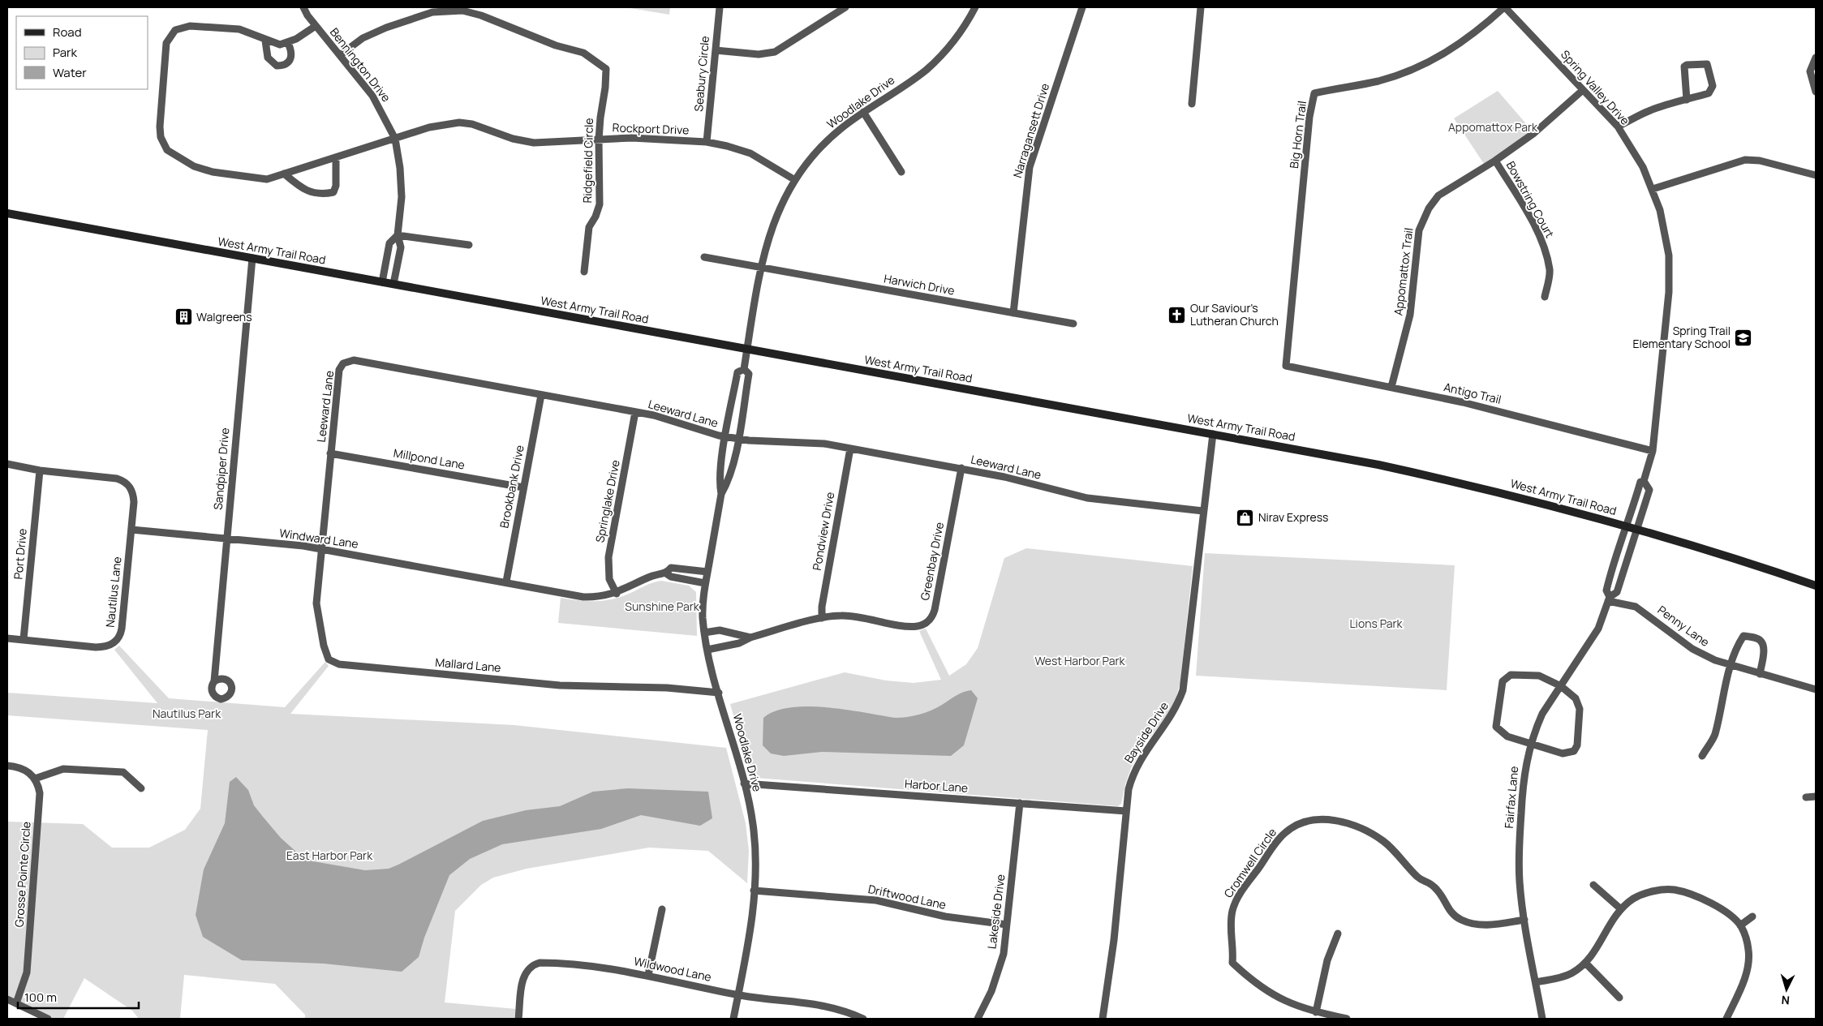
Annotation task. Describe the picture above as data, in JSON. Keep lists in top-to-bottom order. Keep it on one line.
{"streets":{"main road":["West Army Trail Road"],"street":["Bennington Drive","Seabury Circle","Spring Valley Drive","Woodlake Drive","Rockport Drive","Narragansett Drive","Big Horn Trail","Ridgefield Circle","Bowstring Court","Appomattox Trail","Harwich Drive","Antigo Trail","Leeward Lane","Millpond Lane","Sandpiper Drive","Brookbank Drive","Springlake Drive","Pondview Drive","Windward Lane","Port Drive","Greenbay Drive","Nautilus Lane","Penny Lane","Mallard Lane","Bayside Drive","Harbor Lane","Fairfax Lane","Cromwell Circle","Grosse Pointe Circle","Driftwood Lane","Lakeside Drive","Wildwood Lane"]},"crossings":[["Bennington Drive","Rockport Drive"],["Bennington Drive","Ridgefield Circle"],["Bennington Drive","West Army Trail Road"],["Seabury Circle","Rockport Drive"],["Spring Valley Drive","Big Horn Trail"],["Spring Valley Drive","West Army Trail Road"],["Spring Valley Drive","Appomattox Trail"],["Spring Valley Drive","Antigo Trail"],["Spring Valley Drive","Fairfax Lane"],["Woodlake Drive","Rockport Drive"],["Woodlake Drive","West Army Trail Road"],["Woodlake Drive","Harwich Drive"],["Woodlake Drive","Leeward Lane"],["Woodlake Drive","Windward Lane"],["Woodlake Drive","Greenbay Drive"],["Woodlake Drive","Mallard Lane"],["Woodlake Drive","Harbor Lane"],["Woodlake Drive","Driftwood Lane"],["Woodlake Drive","Wildwood Lane"],["Rockport Drive","Ridgefield Circle"],["Narragansett Drive","Harwich Drive"],["Big Horn Trail","Antigo Trail"],["Bowstring Court","Appomattox Trail"],["West Army Trail Road","Sandpiper Drive"],["West Army Trail Road","Bayside Drive"],["West Army Trail Road","Fairfax Lane"],["Appomattox Trail","Antigo Trail"],["Leeward Lane","Millpond Lane"],["Leeward Lane","Brookbank Drive"],["Leeward Lane","Springlake Drive"],["Leeward Lane","Pondview Drive"],["Leeward Lane","Windward Lane"],["Leeward Lane","Greenbay Drive"],["Leeward Lane","Mallard Lane"],["Leeward Lane","Bayside Drive"],["Millpond Lane","Brookbank Drive"],["Sandpiper Drive","Windward Lane"],["Brookbank Drive","Windward Lane"],["Springlake Drive","Windward Lane"],["Pondview Drive","Greenbay Drive"],["Windward Lane","Nautilus Lane"],["Windward Lane","Mallard Lane"],["Port Drive","Nautilus Lane"],["Penny Lane","Fairfax Lane"],["Bayside Drive","Harbor Lane"],["Harbor Lane","Lakeside Drive"],["Fairfax Lane","Cromwell Circle"],["Driftwood Lane","Lakeside Drive"]],"parks":["Appomattox Park","Sunshine Park","Lions Park","West Harbor Park","Nautilus Park","East Harbor Park"],"places":{"church":["Our Saviour's Lutheran Church"],"building":["Walgreens"],"school or university":["Spring Trail Elementary School"],"shop":["Nirav Express"]},"legend":["Road","Park","Water"],"scale_bar":"100 m","north":"bottom"}
